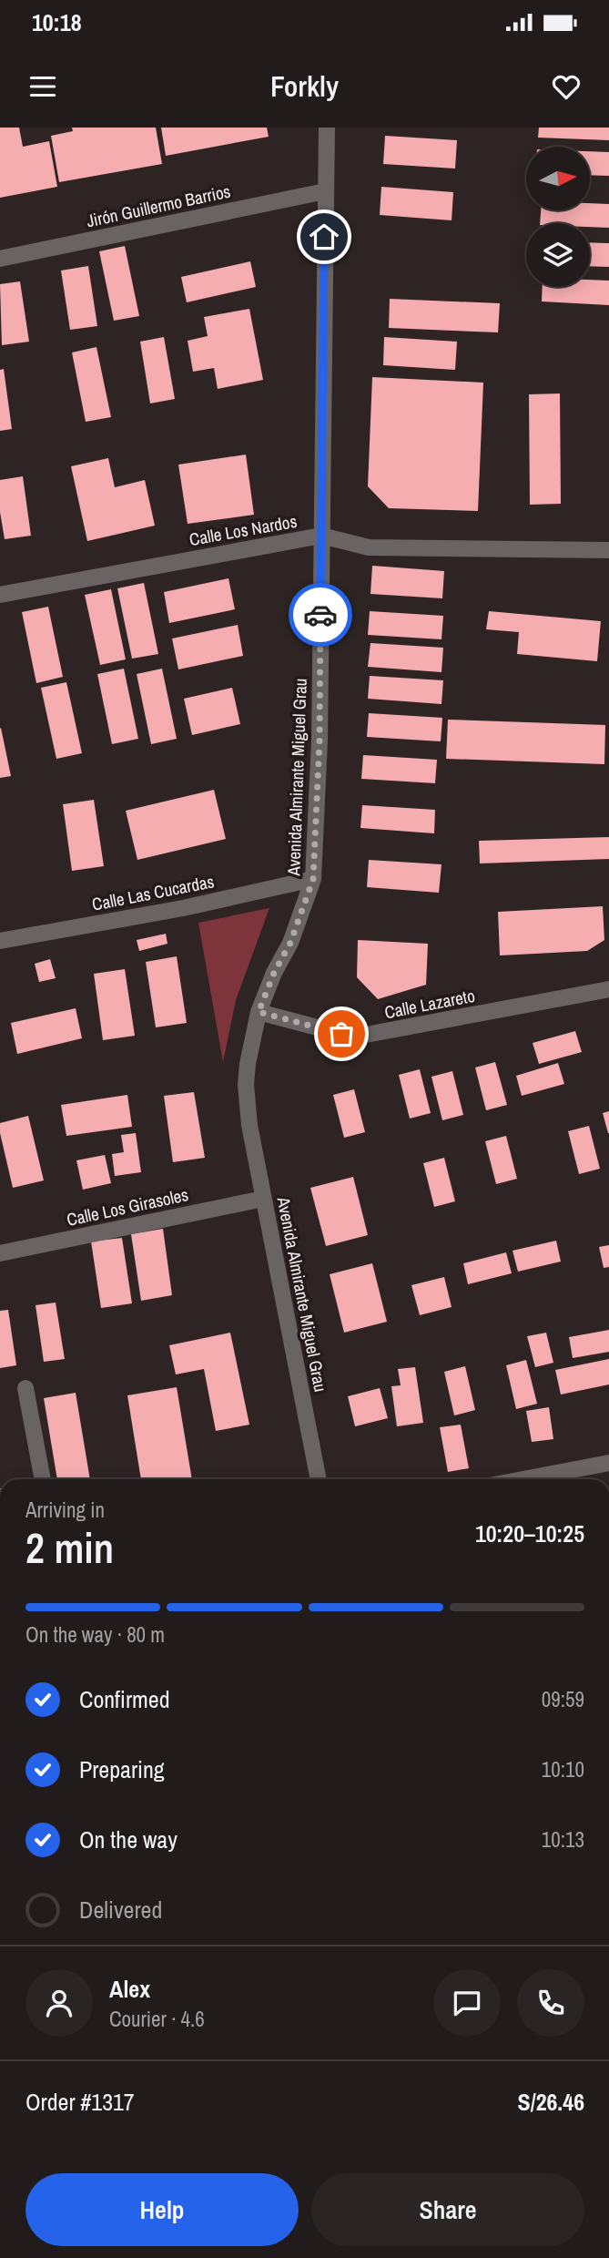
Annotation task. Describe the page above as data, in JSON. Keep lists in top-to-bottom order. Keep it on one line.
{"streets":{"street":["Jirón Guillermo Barrios","Calle Los Nardos","Avenida Almirante Miguel Grau","Calle Las Cucardas","Calle Lazareto","Calle Los Girasoles"]},"crossings":[["Jirón Guillermo Barrios","Avenida Almirante Miguel Grau"],["Calle Los Nardos","Avenida Almirante Miguel Grau"],["Avenida Almirante Miguel Grau","Calle Las Cucardas"],["Avenida Almirante Miguel Grau","Calle Lazareto"],["Avenida Almirante Miguel Grau","Calle Los Girasoles"]],"north":"right","page":{"status":"10:18","header":"Forkly","heading":["2 min","Arriving in","10:20–10:25"],"panel":["Alex","Courier · 4.6","Order #1317","S/26.46"],"bar":"On the way · 80 m","list":[["Confirmed","09:59"],["Preparing","10:10"],["On the way","10:13"],"Delivered"],"buttons":["Help","Share"]}}
